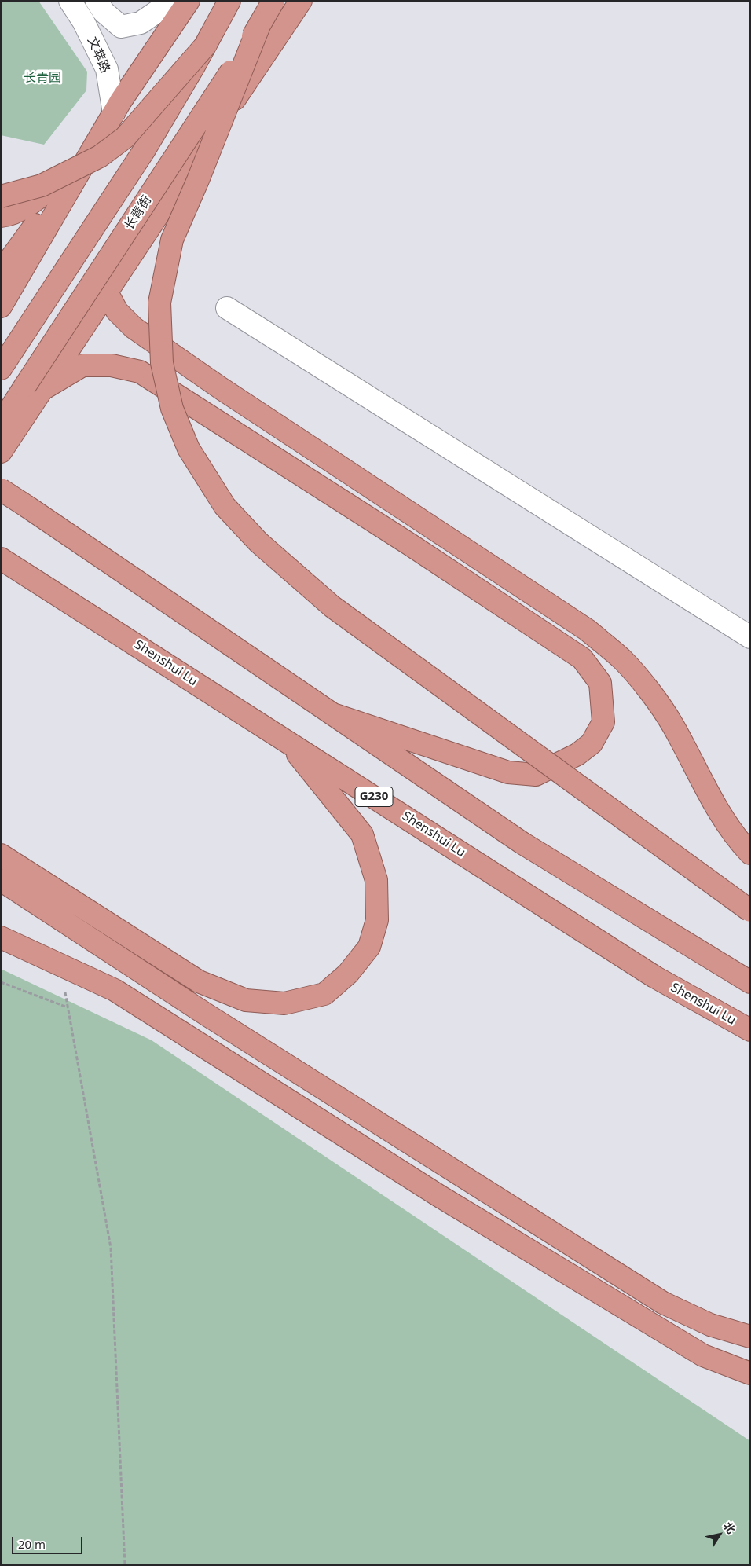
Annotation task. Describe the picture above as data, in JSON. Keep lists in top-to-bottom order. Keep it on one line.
{"streets":{"highway":["长青街","Shenshui Lu","G230"],"street":["文萃路"]},"parks":["长青园"],"scale_bar":"20 m","north":"top right"}
